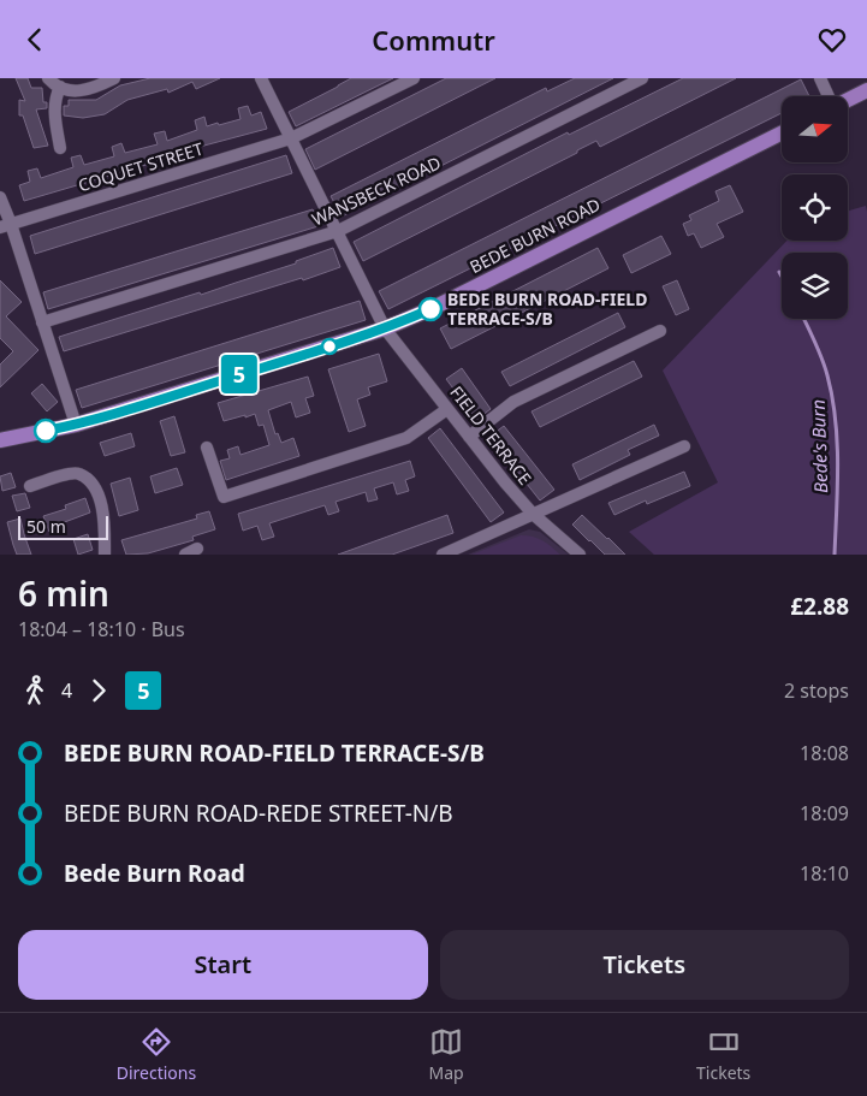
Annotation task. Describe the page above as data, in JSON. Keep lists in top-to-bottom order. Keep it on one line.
{"streets":{"main road":["BEDE BURN ROAD"],"street":["COQUET STREET","WANSBECK ROAD","FIELD TERRACE"]},"crossings":[["COQUET STREET","FIELD TERRACE"],["WANSBECK ROAD","FIELD TERRACE"],["BEDE BURN ROAD","FIELD TERRACE"]],"water":["Bede's Burn"],"places":["BEDE BURN ROAD-FIELD TERRACE-S/B"],"lines":["bus line 5"],"scale_bar":"50 m","north":"right","page":{"header":"Commutr","on_map":"5","scale":"50 m","heading":["6 min","18:04 – 18:10 · Bus","£2.88"],"legs":["4","5","2 stops"],"list":[{"name":"BEDE BURN ROAD-FIELD TERRACE-S/B","value":"18:08"},{"name":"BEDE BURN ROAD-REDE STREET-N/B","value":"18:09"},{"name":"Bede Burn Road","value":"18:10"}],"buttons":["Start","Tickets"],"tabs":["Directions","Map","Tickets"]}}
